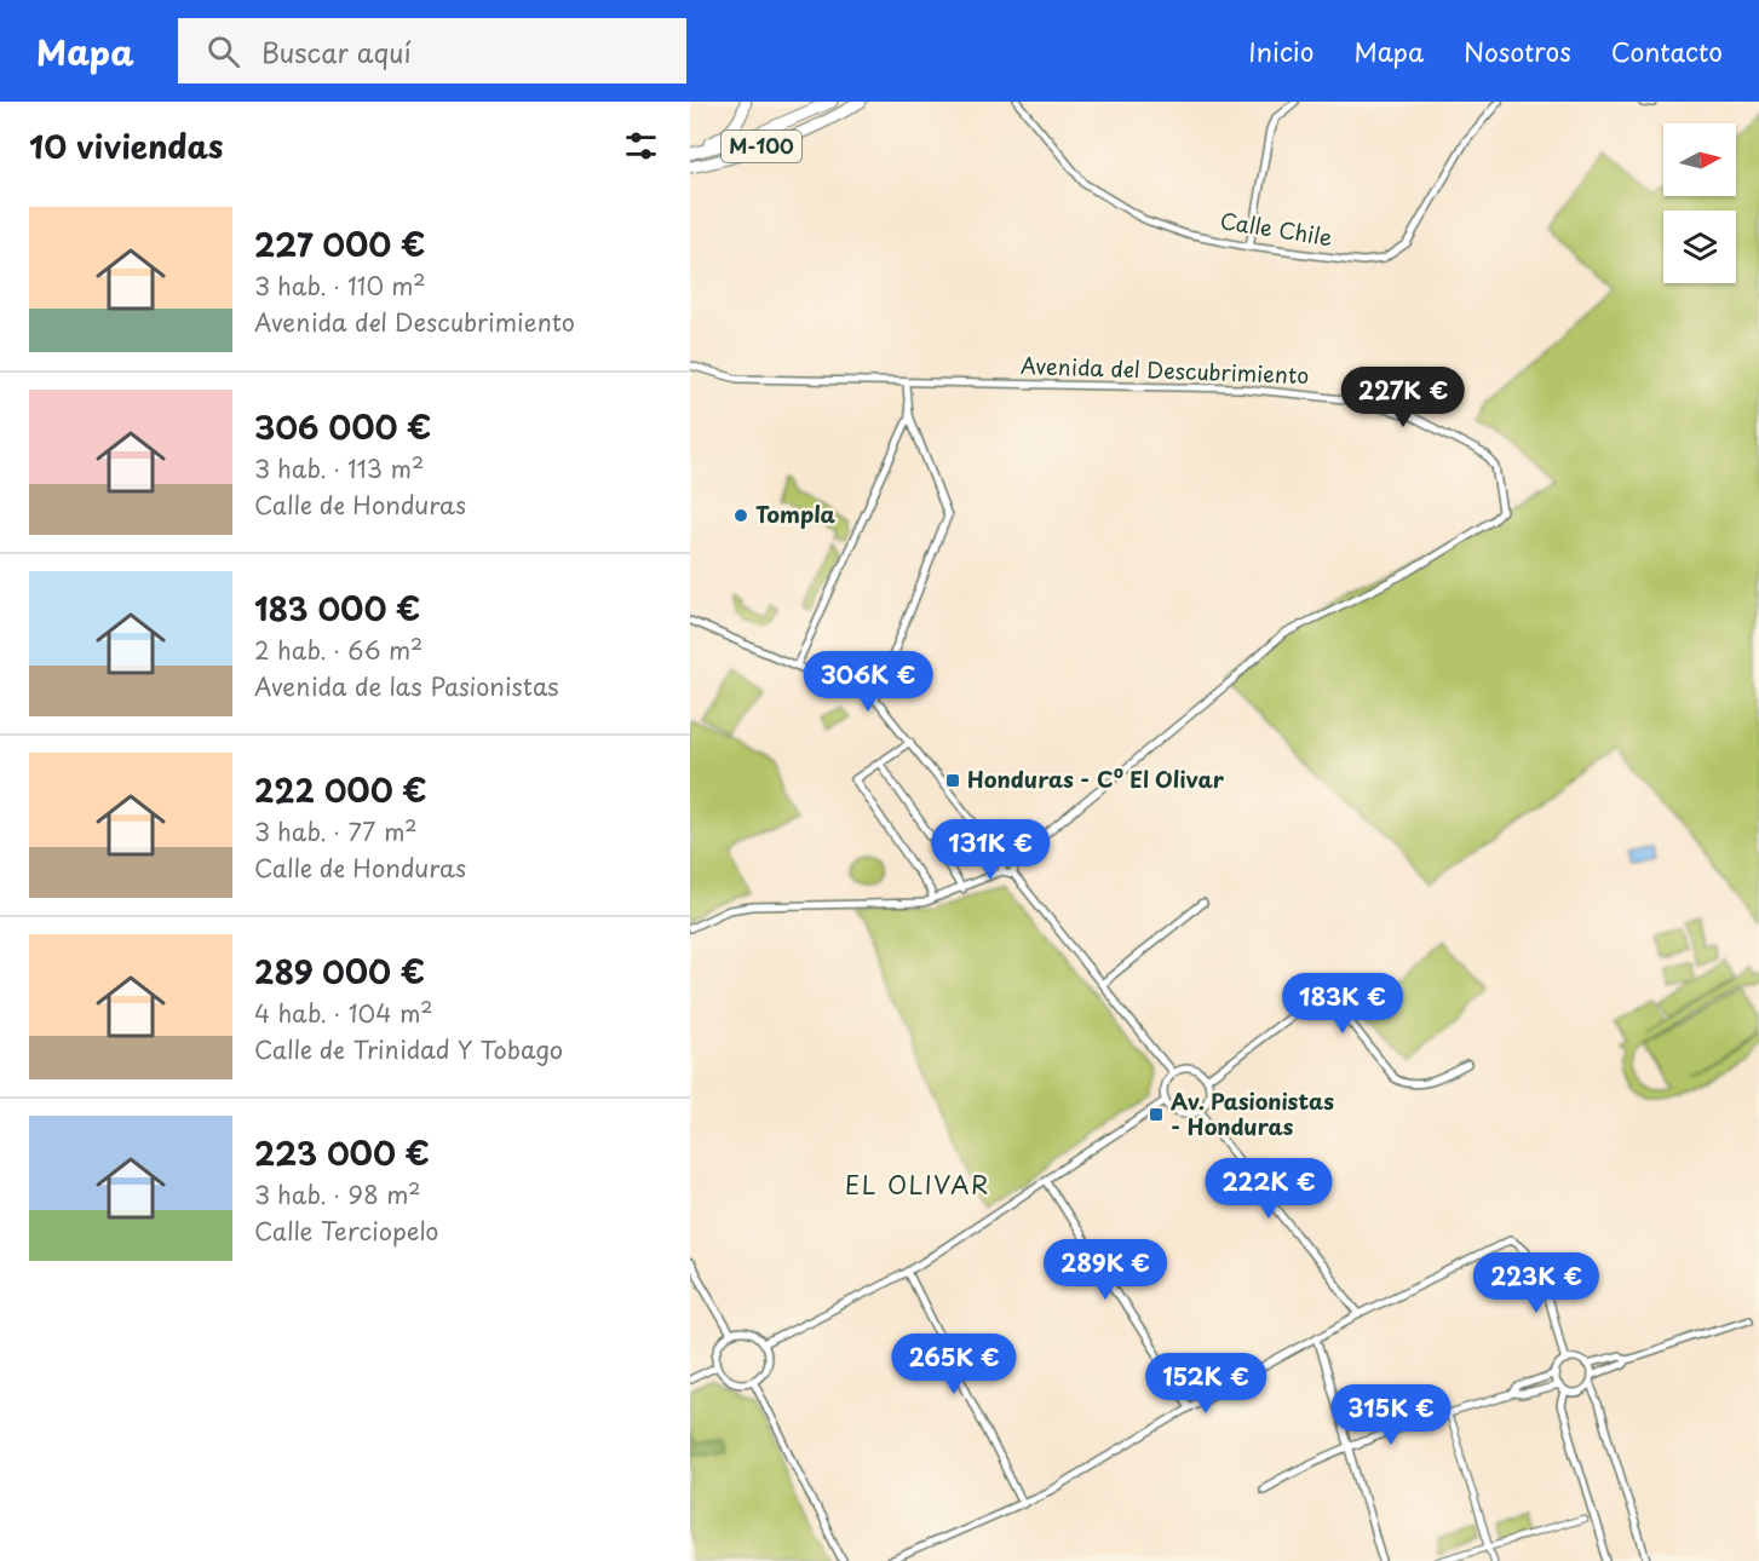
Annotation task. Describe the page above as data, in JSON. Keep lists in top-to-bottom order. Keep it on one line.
{"streets":{"highway":["M-100"],"street":["Calle Chile","Avenida del Descubrimiento"]},"districts":["EL OLIVAR"],"places":{"other":["Tompla"],"transit":["Honduras - Cº El Olivar","Av. Pasionistas - Honduras"]},"north":"right","page":{"header":"Mapa","search":"Buscar aquí","nav":["Inicio","Mapa","Nosotros","Contacto"],"heading":"10 viviendas","list":[{"name":"227 000 €","note":"3 hab. · 110 m² · Avenida del Descubrimiento"},{"name":"306 000 €","note":"3 hab. · 113 m² · Calle de Honduras"},{"name":"183 000 €","note":"2 hab. · 66 m² · Avenida de las Pasionistas"},{"name":"222 000 €","note":"3 hab. · 77 m² · Calle de Honduras"},{"name":"289 000 €","note":"4 hab. · 104 m² · Calle de Trinidad Y Tobago"},{"name":"223 000 €","note":"3 hab. · 98 m² · Calle Terciopelo"}],"price":["227K €","306K €","131K €","183K €","222K €","289K €","223K €","265K €","152K €","315K €"]}}
